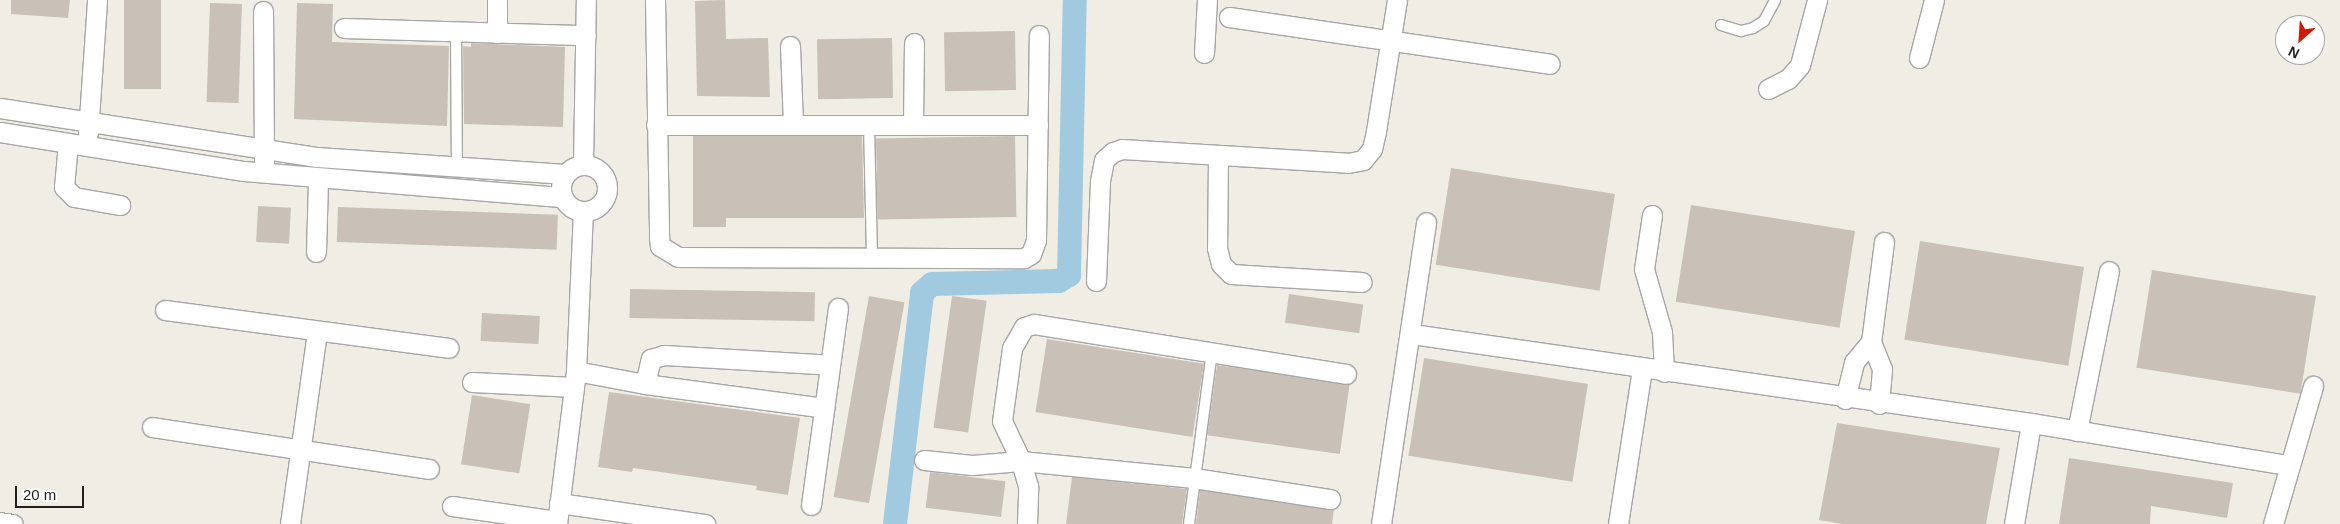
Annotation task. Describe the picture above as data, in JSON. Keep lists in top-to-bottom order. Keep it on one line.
{"scale_bar":"20 m","north":"bottom left"}
